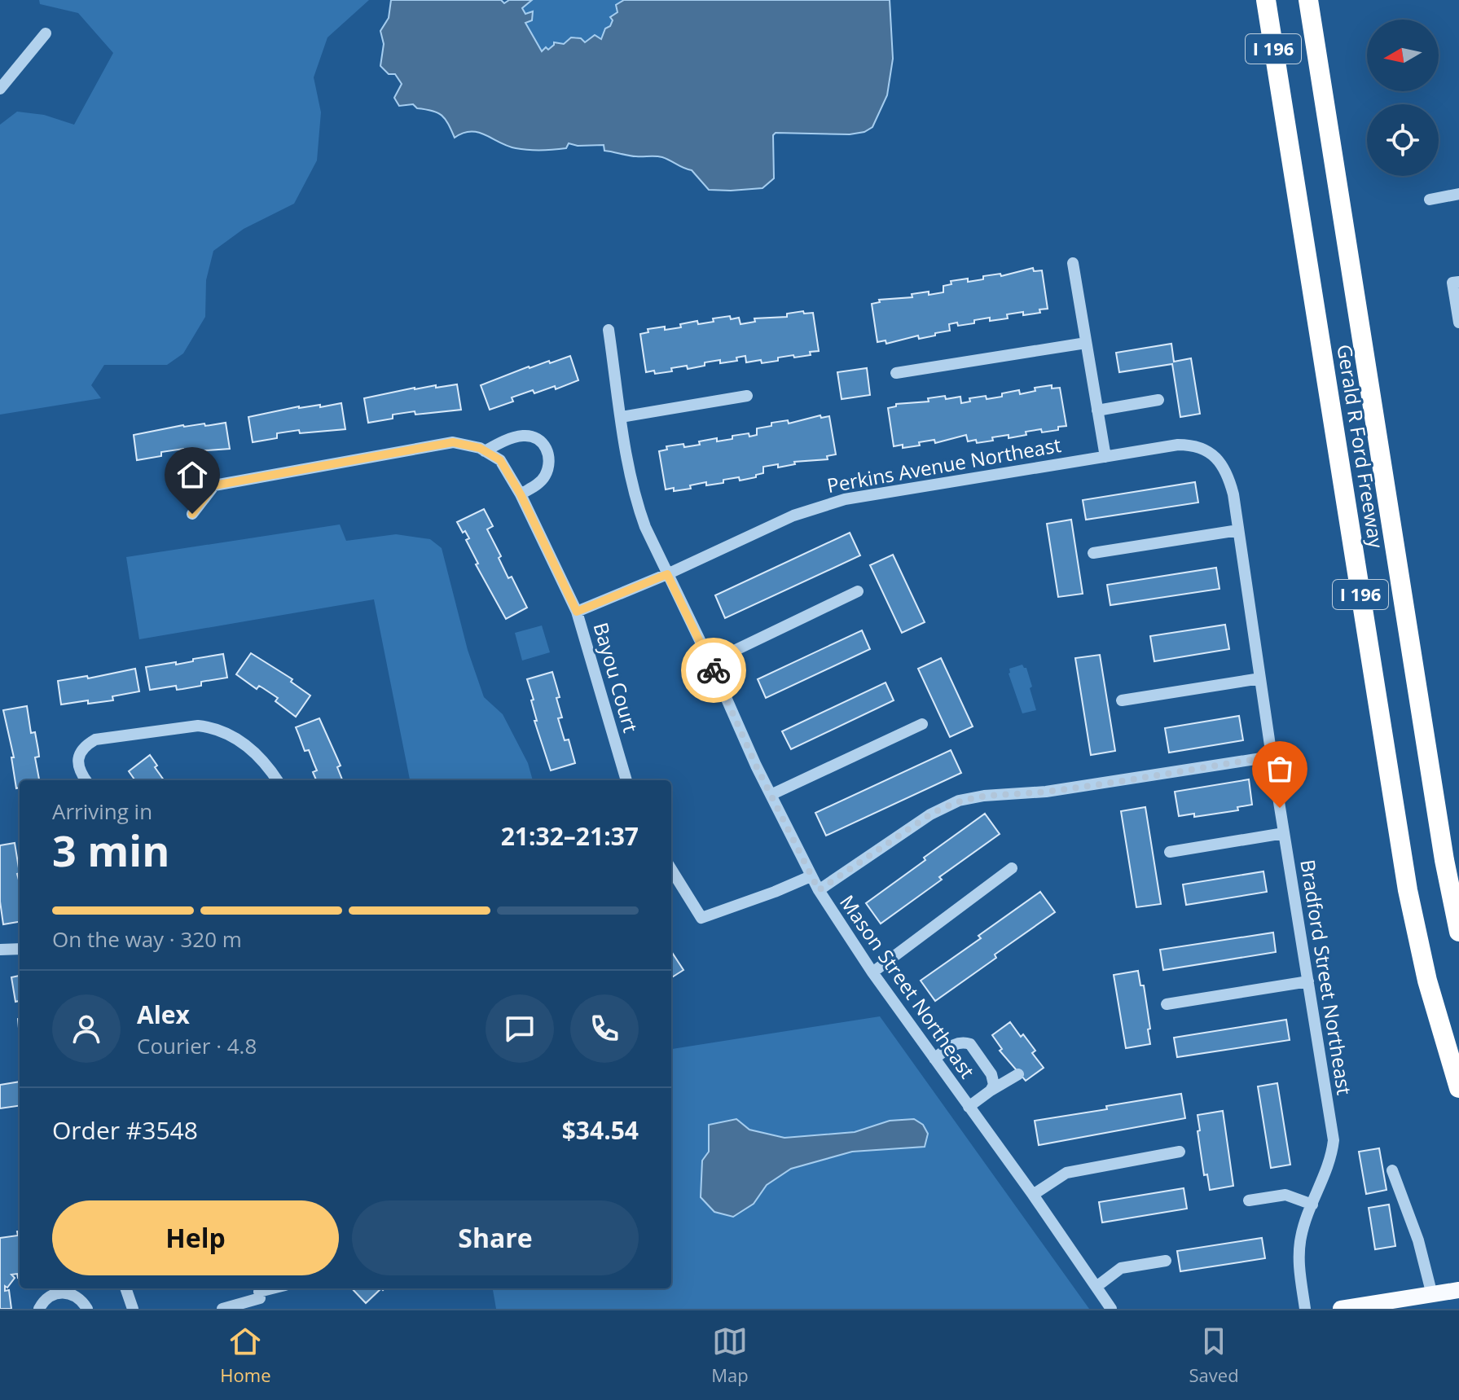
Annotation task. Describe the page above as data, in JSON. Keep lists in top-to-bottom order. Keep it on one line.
{"streets":{"highway":["I 196","Gerald R Ford Freeway"],"street":["Perkins Avenue Northeast","Bayou Court","Bradford Street Northeast","Mason Street Northeast"]},"crossings":[["Perkins Avenue Northeast","Bayou Court"],["Perkins Avenue Northeast","Bradford Street Northeast"],["Perkins Avenue Northeast","Mason Street Northeast"]],"north":"left","page":{"heading":["3 min","Arriving in","21:32–21:37"],"panel":["Alex","Courier · 4.8","Order #3548","$34.54"],"bar":"On the way · 320 m","buttons":["Help","Share"],"tabs":["Home","Map","Saved"]}}
